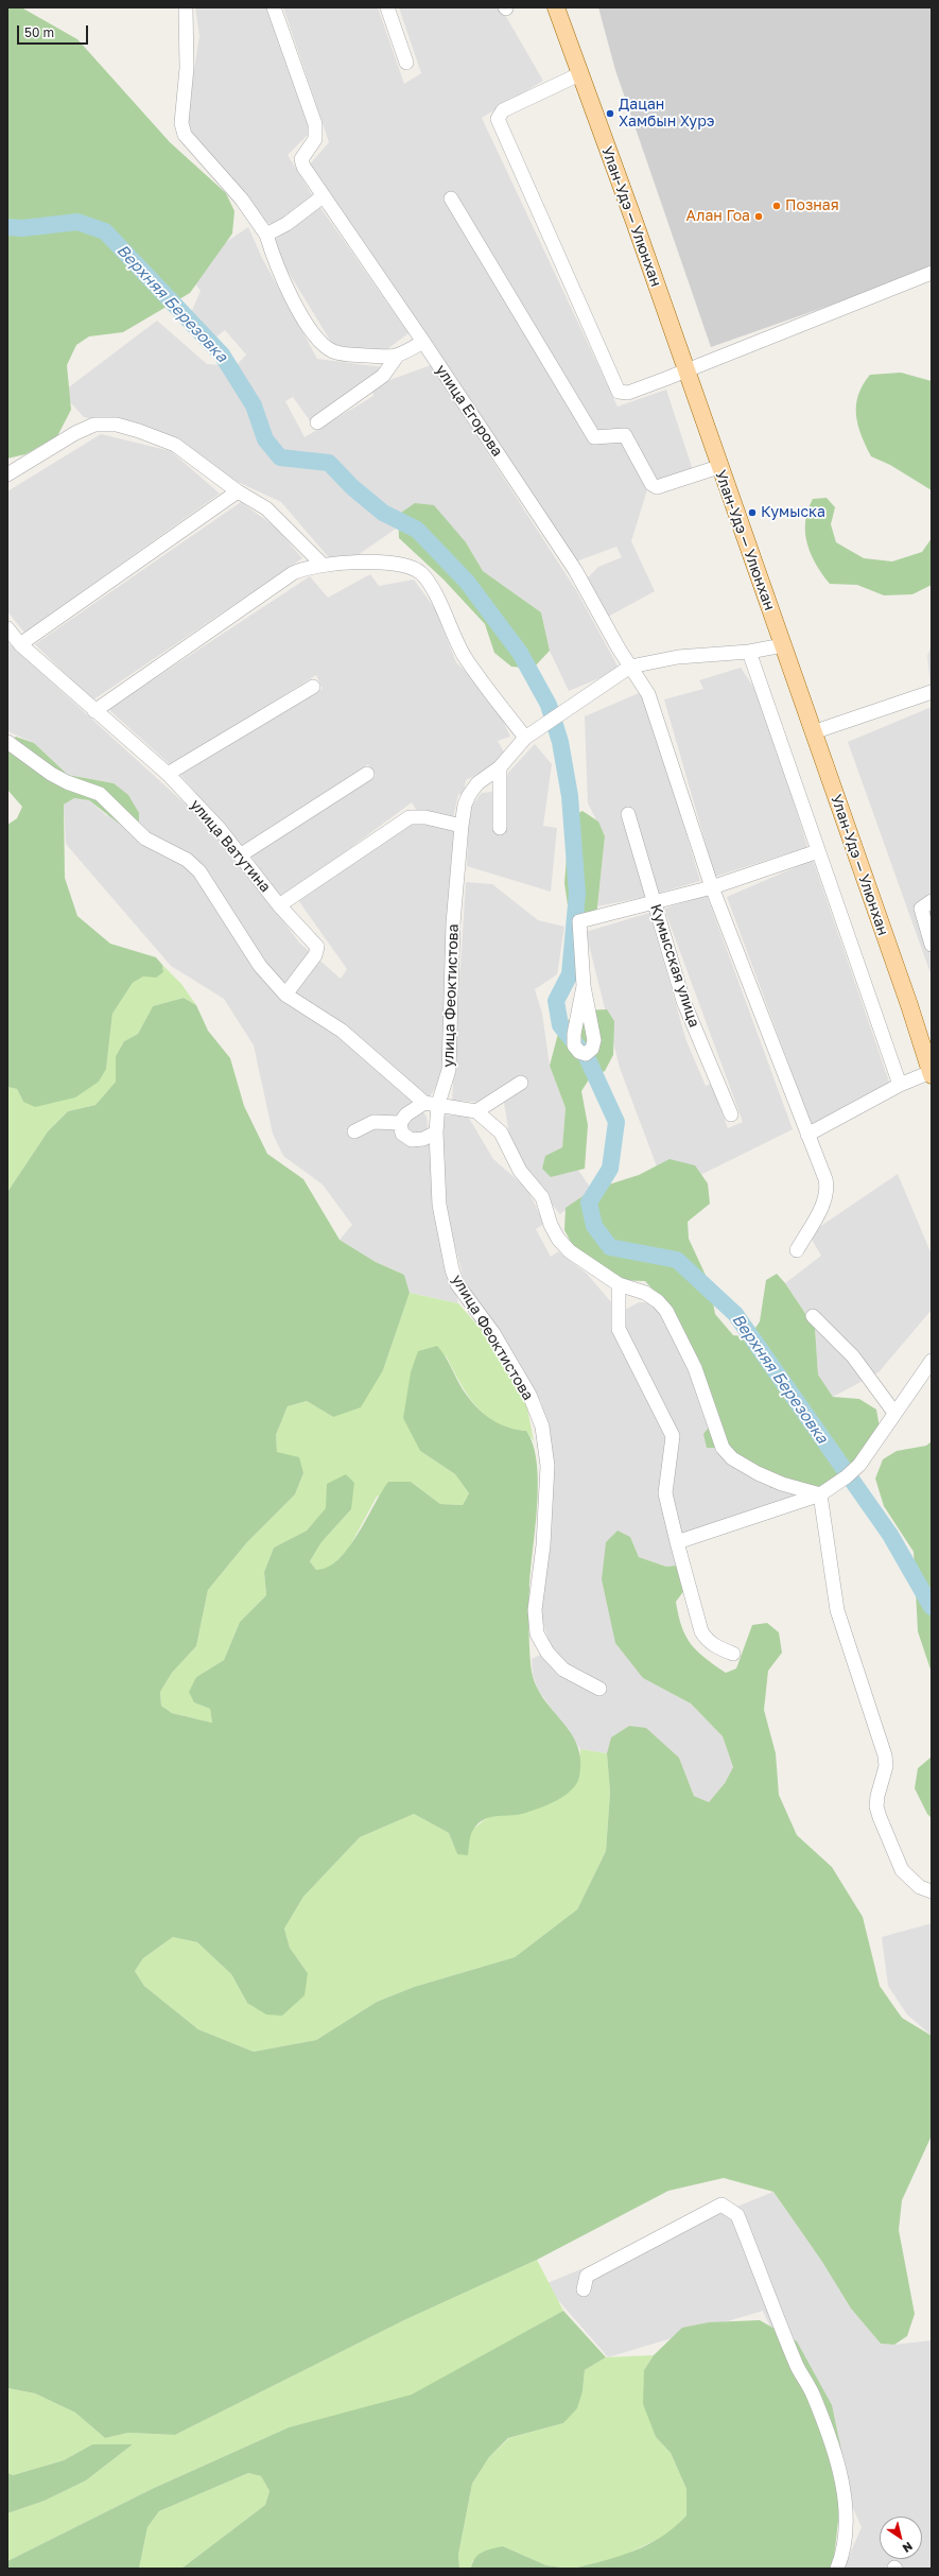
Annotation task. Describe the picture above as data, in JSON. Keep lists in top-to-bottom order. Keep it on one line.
{"streets":{"main road":["Улан-Удэ — Улюнхан"],"street":["улица Егорова","улица Ватутина","Кумысская улица","улица Феоктистова"]},"crossings":[["Улан-Удэ — Улюнхан","улица Феоктистова"],["улица Егорова","улица Феоктистова"],["улица Ватутина","улица Феоктистова"]],"water":["Верхняя Березовка"],"places":["Дацан Хамбын Хурэ","Позная","Алан Гоа","Кумыска"],"scale_bar":"50 m","north":"bottom right"}
